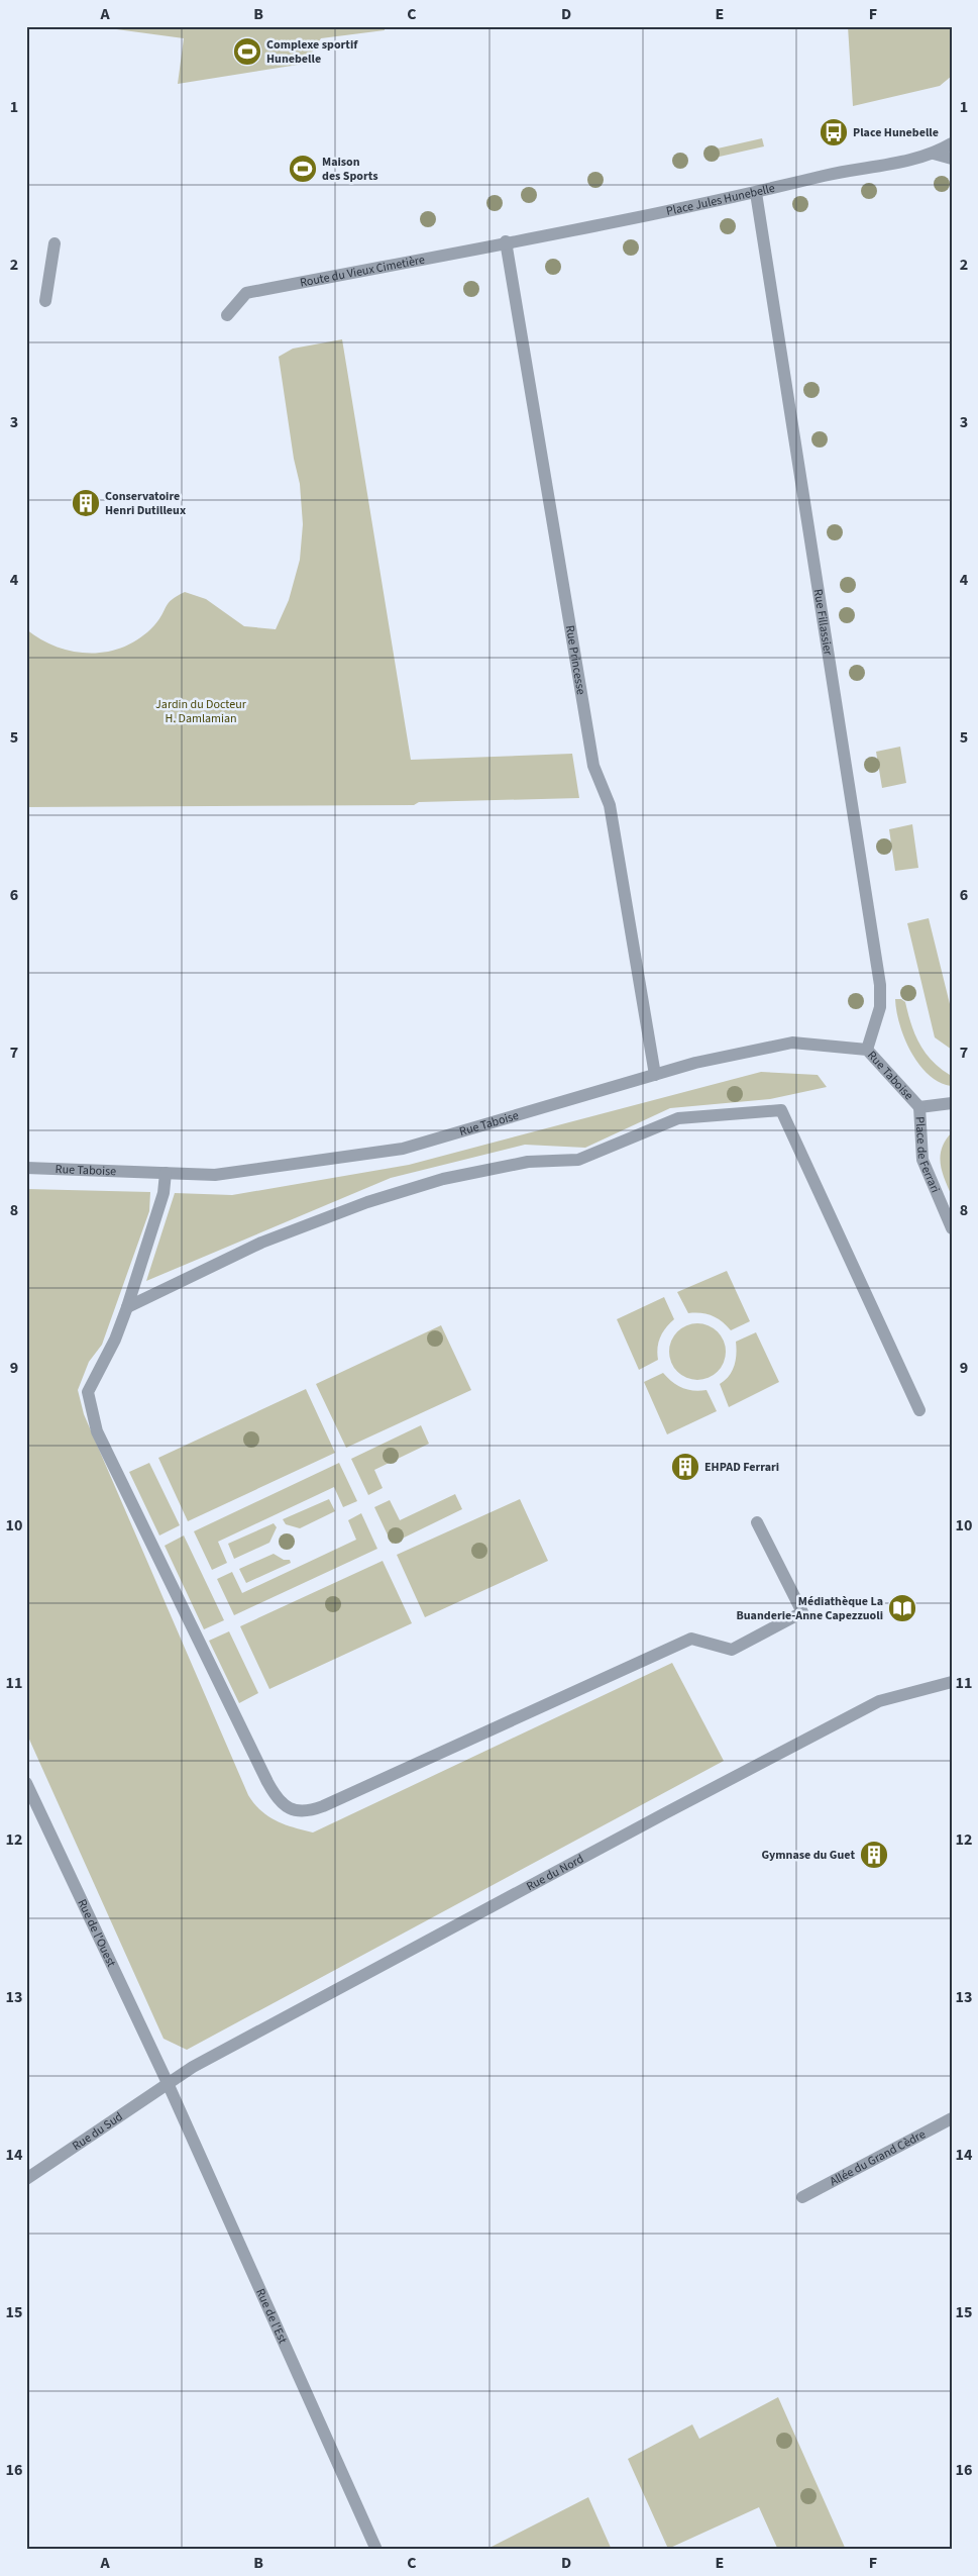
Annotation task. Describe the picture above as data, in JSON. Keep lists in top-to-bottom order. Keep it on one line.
{"streets":{"street":["Place Jules Hunebelle","Route du Vieux Cimetière","Rue Fillassier","Rue Princesse","Rue Taboise","Place de Ferrari","Rue du Nord","Rue de l'Ouest","Rue du Sud","Allée du Grand Cèdre","Rue de l'Est"]},"crossings":[["Place Jules Hunebelle","Route du Vieux Cimetière"],["Place Jules Hunebelle","Rue Fillassier"],["Place Jules Hunebelle","Rue Princesse"],["Route du Vieux Cimetière","Rue Princesse"],["Rue Fillassier","Rue Taboise"],["Rue Princesse","Rue Taboise"],["Rue Taboise","Place de Ferrari"],["Rue du Nord","Rue de l'Ouest"],["Rue du Nord","Rue du Sud"],["Rue du Nord","Rue de l'Est"],["Rue de l'Ouest","Rue du Sud"],["Rue de l'Ouest","Rue de l'Est"],["Rue du Sud","Rue de l'Est"]],"parks":["Jardin du Docteur H. Damlamian"],"places":{"sports":["Complexe sportif Hunebelle","Maison des Sports"],"bus stop":["Place Hunebelle"],"building":["Conservatoire Henri Dutilleux","EHPAD Ferrari","Gymnase du Guet"],"library":["Médiathèque La Buanderie-Anne Capezzuoli"]},"grid":{"columns":["A","B","C","D","E","F"],"rows":["1","2","3","4","5","6","7","8","9","10","11","12","13","14","15","16"]}}
